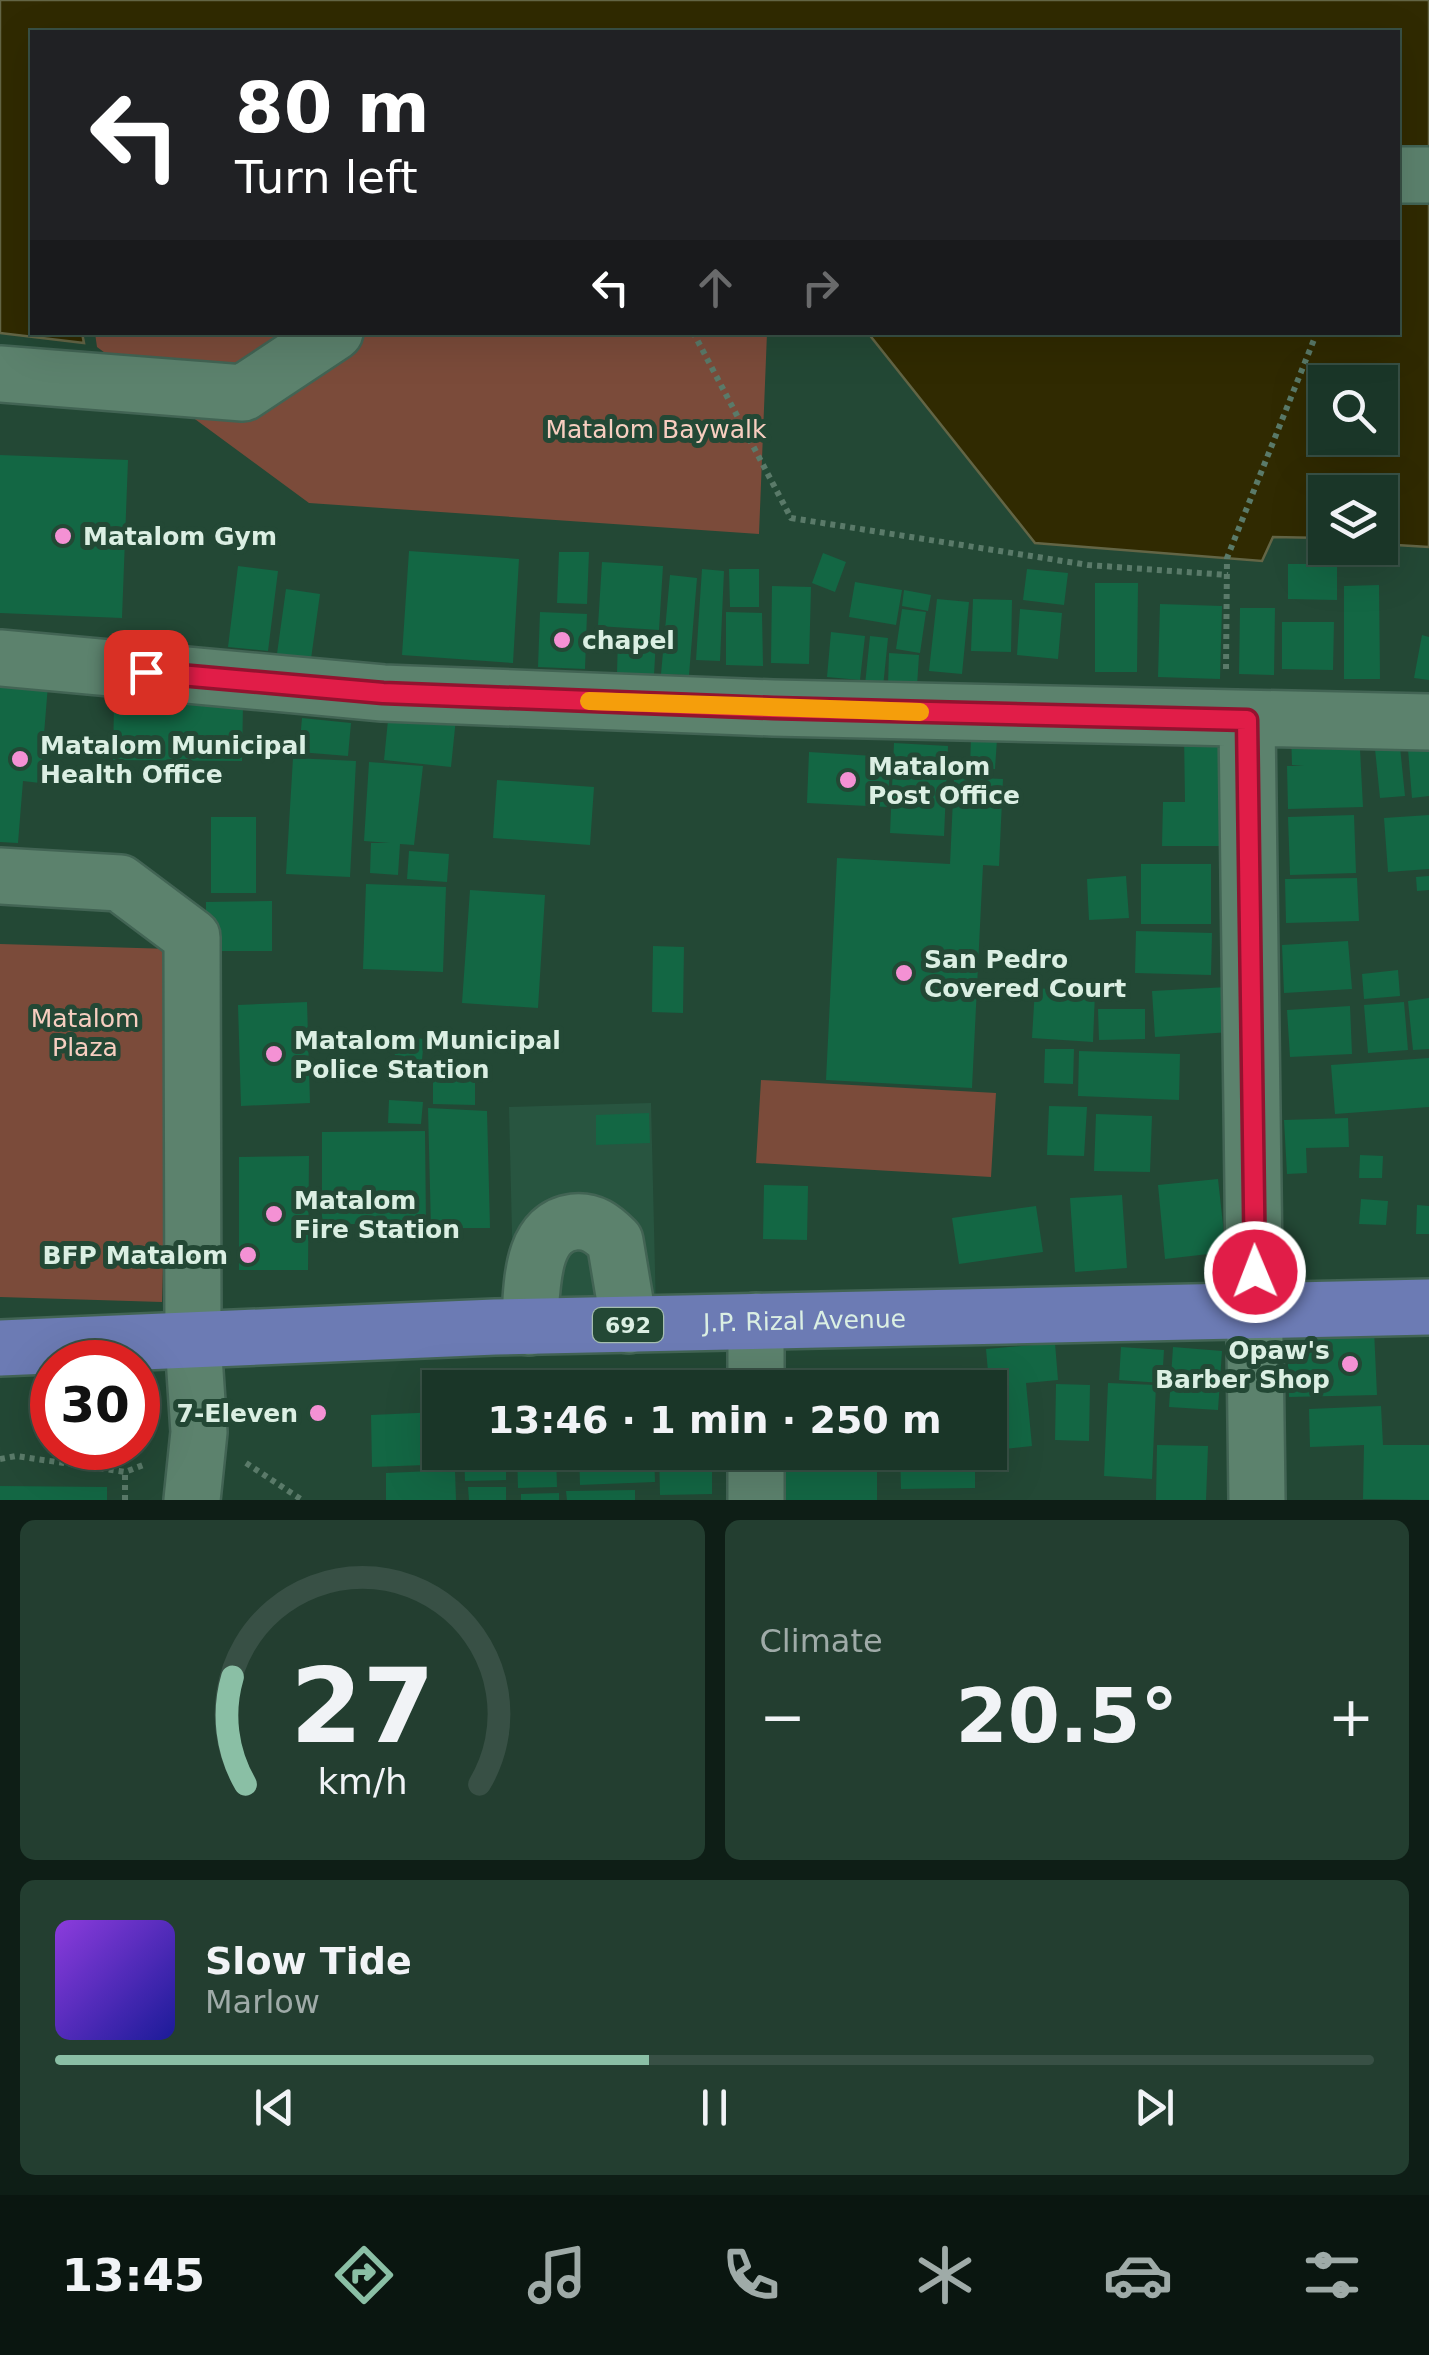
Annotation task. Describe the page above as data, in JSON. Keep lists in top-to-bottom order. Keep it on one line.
{"streets":{"main road":["J.P. Rizal Avenue","692"]},"parks":["Matalom Baywalk","Matalom Plaza"],"places":["Matalom Gym","chapel","Matalom Municipal Health Office","Matalom Post Office","San Pedro Covered Court","Matalom Municipal Police Station","Matalom Fire Station","BFP Matalom","Opaw's Barber Shop","7-Eleven"],"page":{"turn":["80 m","Turn left"],"limit":"30","trip":"13:46 · 1 min · 250 m","tile":"Climate","heat":["−","20.5°","+"],"song":["Slow Tide","Marlow"],"tabs":"13:45","gauge":["27","km/h"]}}
